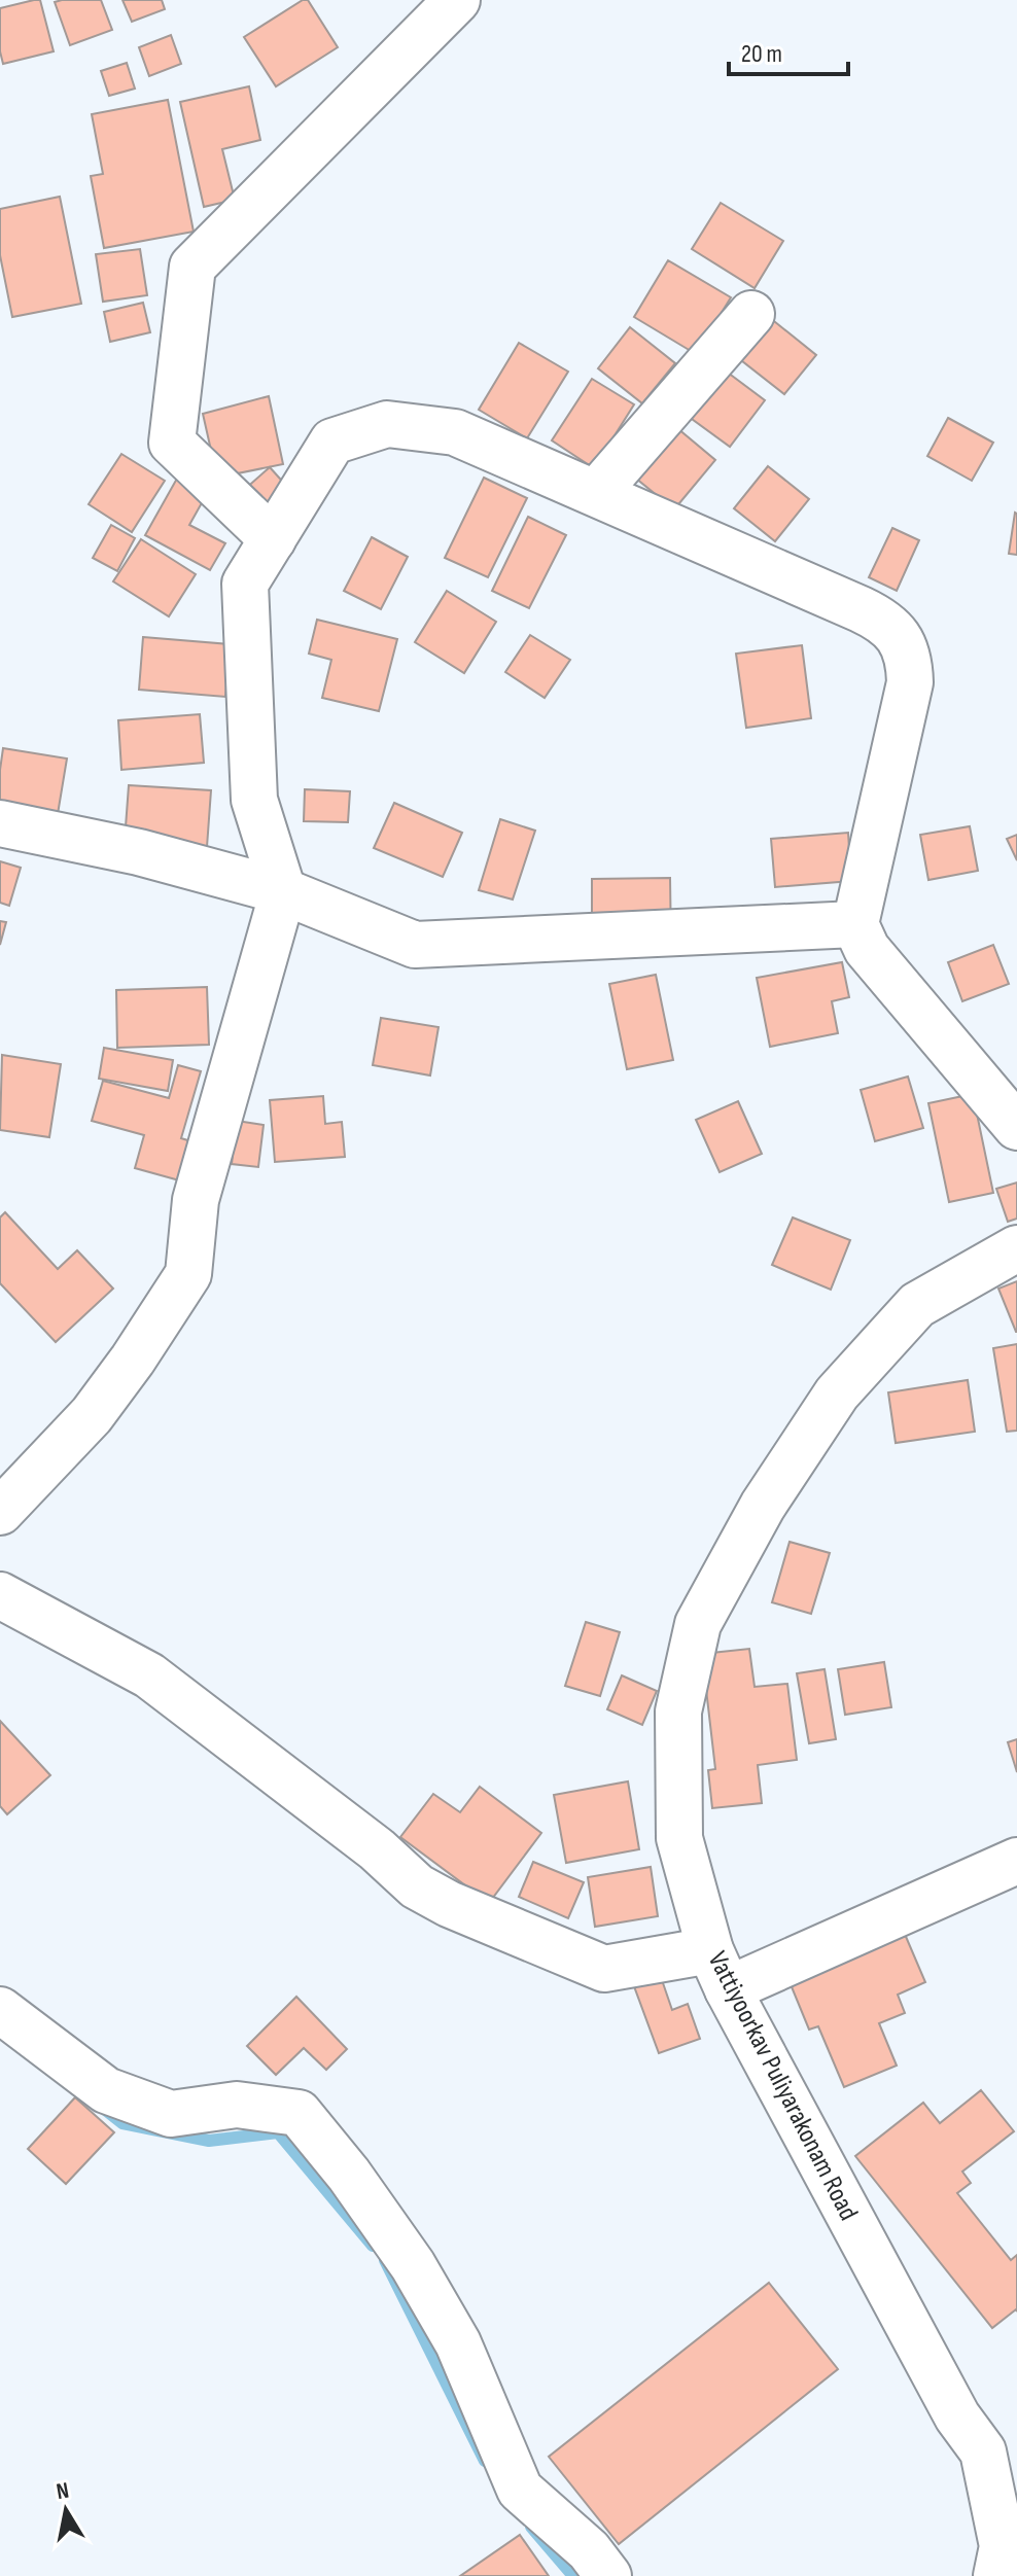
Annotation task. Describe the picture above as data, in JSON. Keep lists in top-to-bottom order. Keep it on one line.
{"streets":{"street":["Vattiyoorkav Puliyarakonam Road"]},"scale_bar":"20 m","north":"top"}
